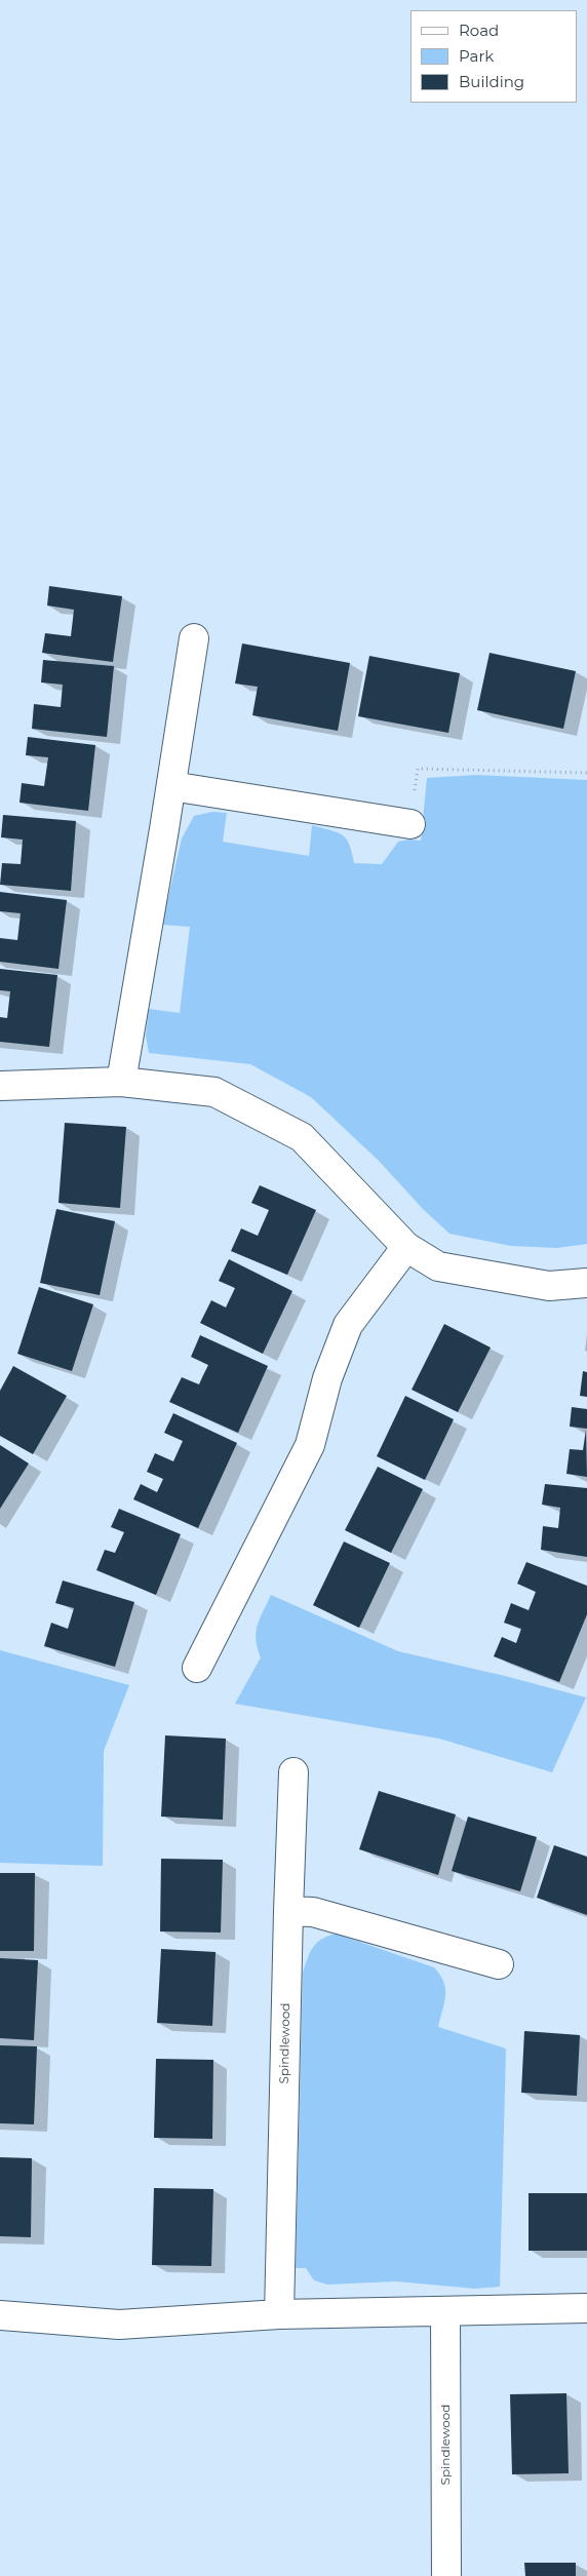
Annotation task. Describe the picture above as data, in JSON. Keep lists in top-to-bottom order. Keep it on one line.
{"streets":{"street":["Spindlewood"]},"legend":["Road","Park","Building"]}
